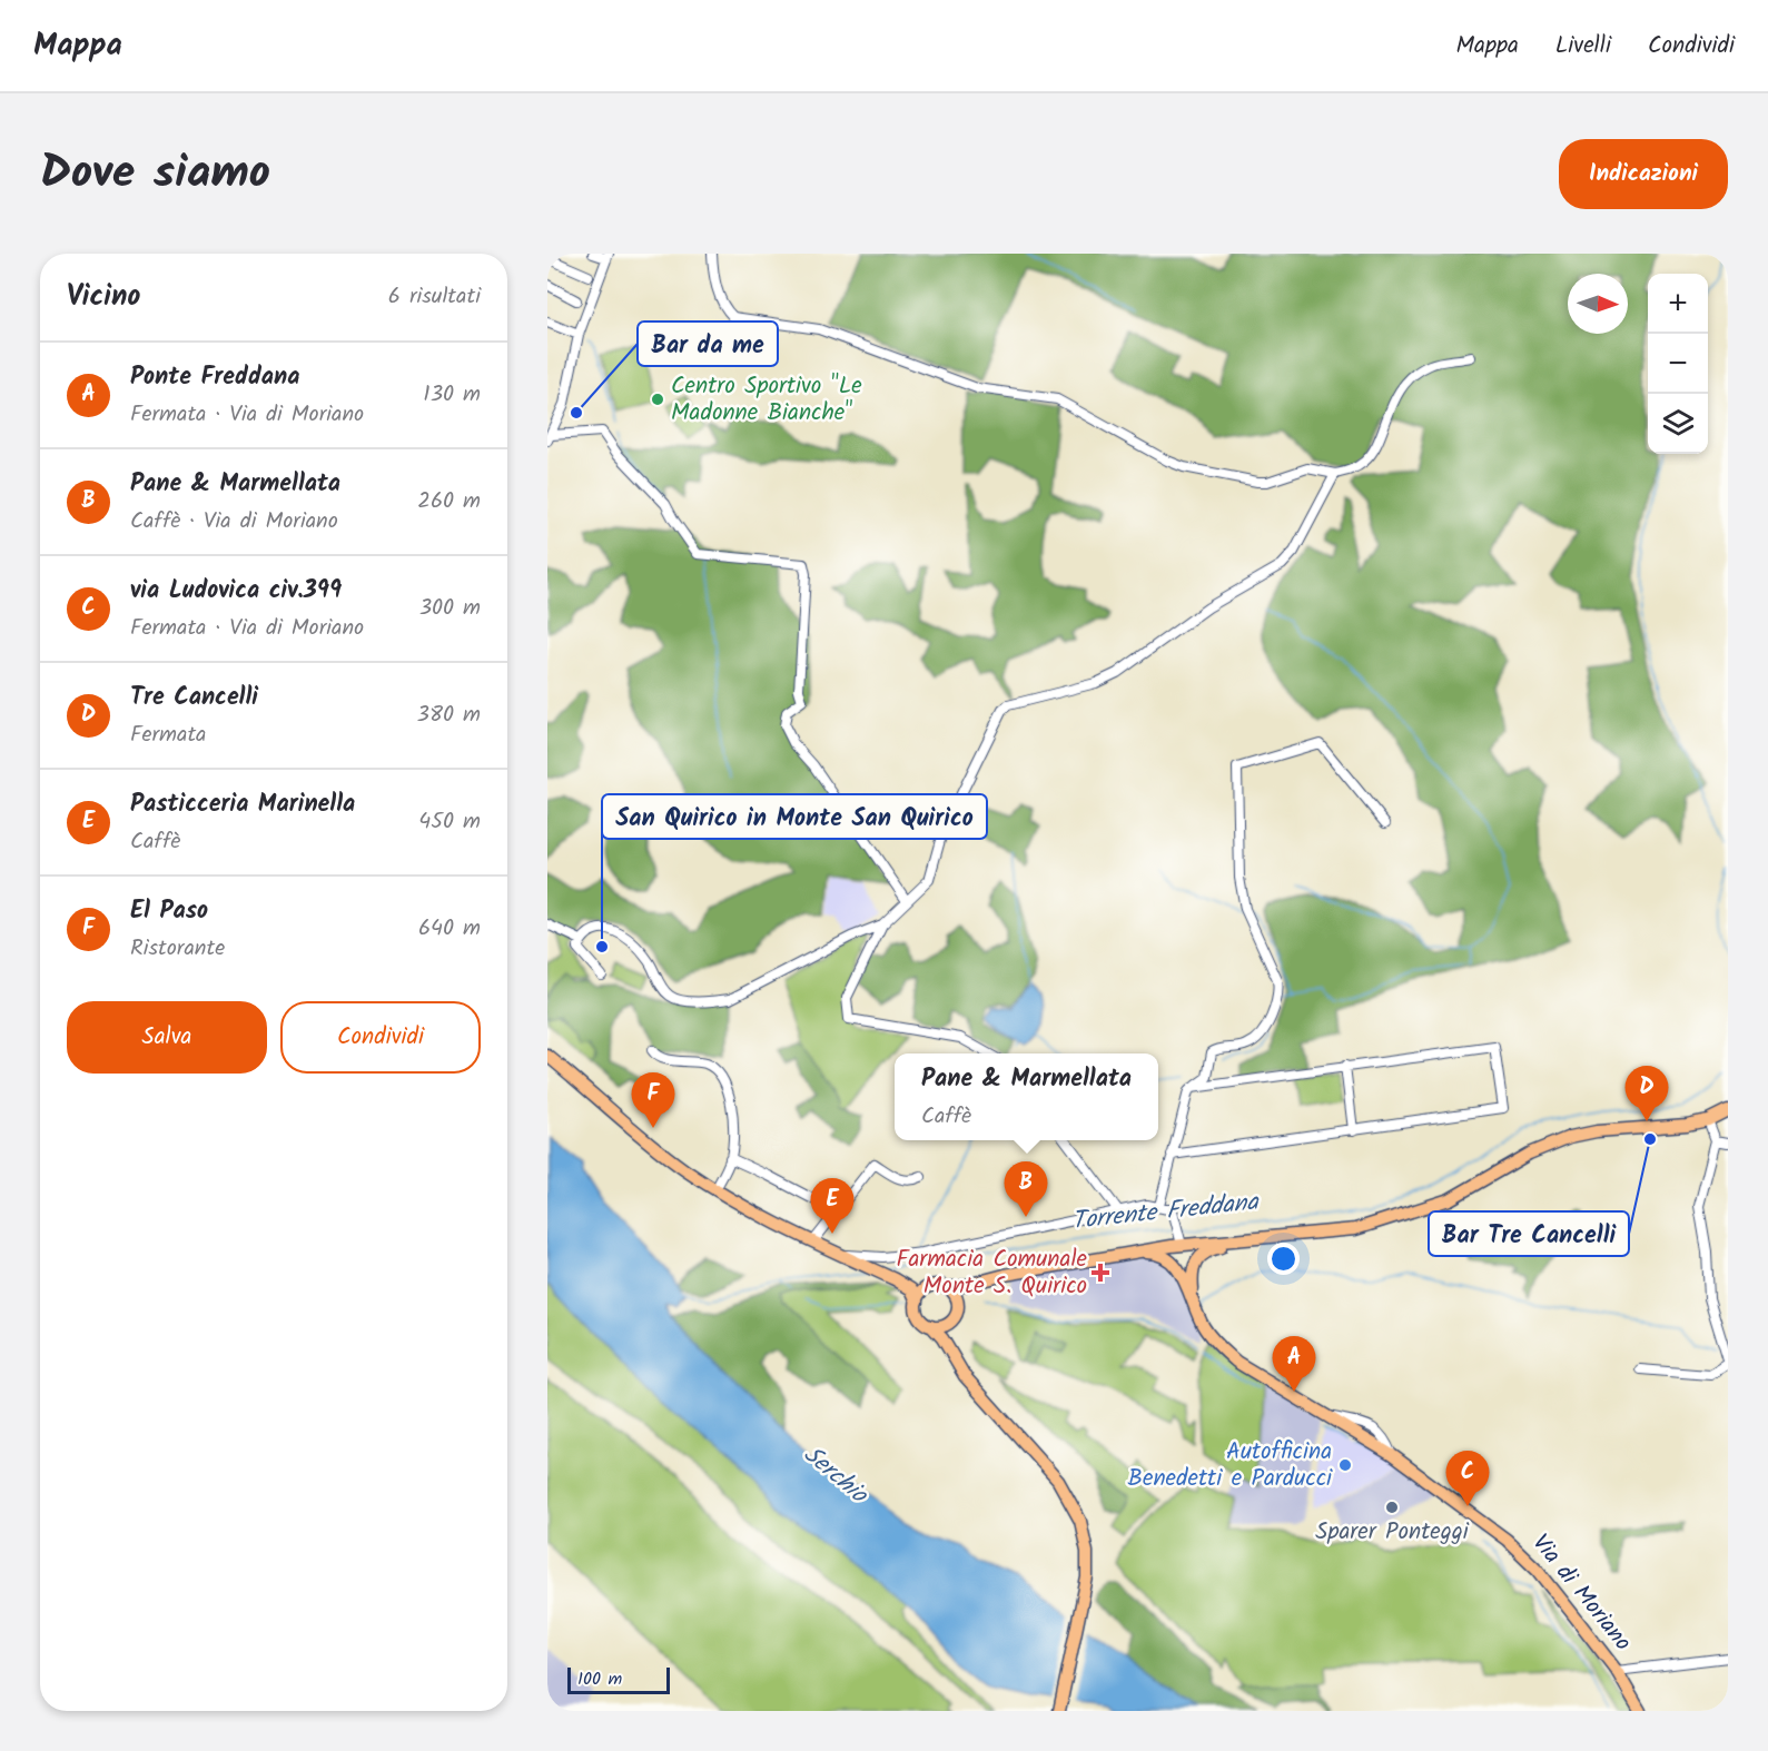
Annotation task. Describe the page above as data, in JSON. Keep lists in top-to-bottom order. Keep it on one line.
{"streets":{"main road":["Via di Moriano"]},"water":["Torrente Freddana","Serchio"],"places":{"other":["Centro Sportivo \"Le Madonne Bianche\"","Bar da me","San Quirico in Monte San Quirico","Bar Tre Cancelli","Autofficina Benedetti e Parducci","Sparer Ponteggi"],"health":["Farmacia Comunale Monte S. Quirico"]},"scale_bar":"100 m","north":"right","page":{"header":"Mappa","nav":["Mappa","Livelli","Condividi"],"title":"Dove siamo","buttons":["Indicazioni",["Salva","Condividi"]],"heading":["Vicino","6 risultati"],"map_buttons":["+","−"],"list":[{"mark":"A","name":"Ponte Freddana","note":"Fermata · Via di Moriano","value":"130 m"},{"mark":"B","name":"Pane & Marmellata","note":"Caffè · Via di Moriano","value":"260 m"},{"mark":"C","name":"via Ludovica civ.399","note":"Fermata · Via di Moriano","value":"300 m"},{"mark":"D","name":"Tre Cancelli","note":"Fermata","value":"380 m"},{"mark":"E","name":"Pasticceria Marinella","note":"Caffè","value":"450 m"},{"mark":"F","name":"El Paso","note":"Ristorante","value":"640 m"}],"popup":["Pane & Marmellata","Caffè"],"pins":["D","F","B","E","A","C"],"scale":"100 m"}}
